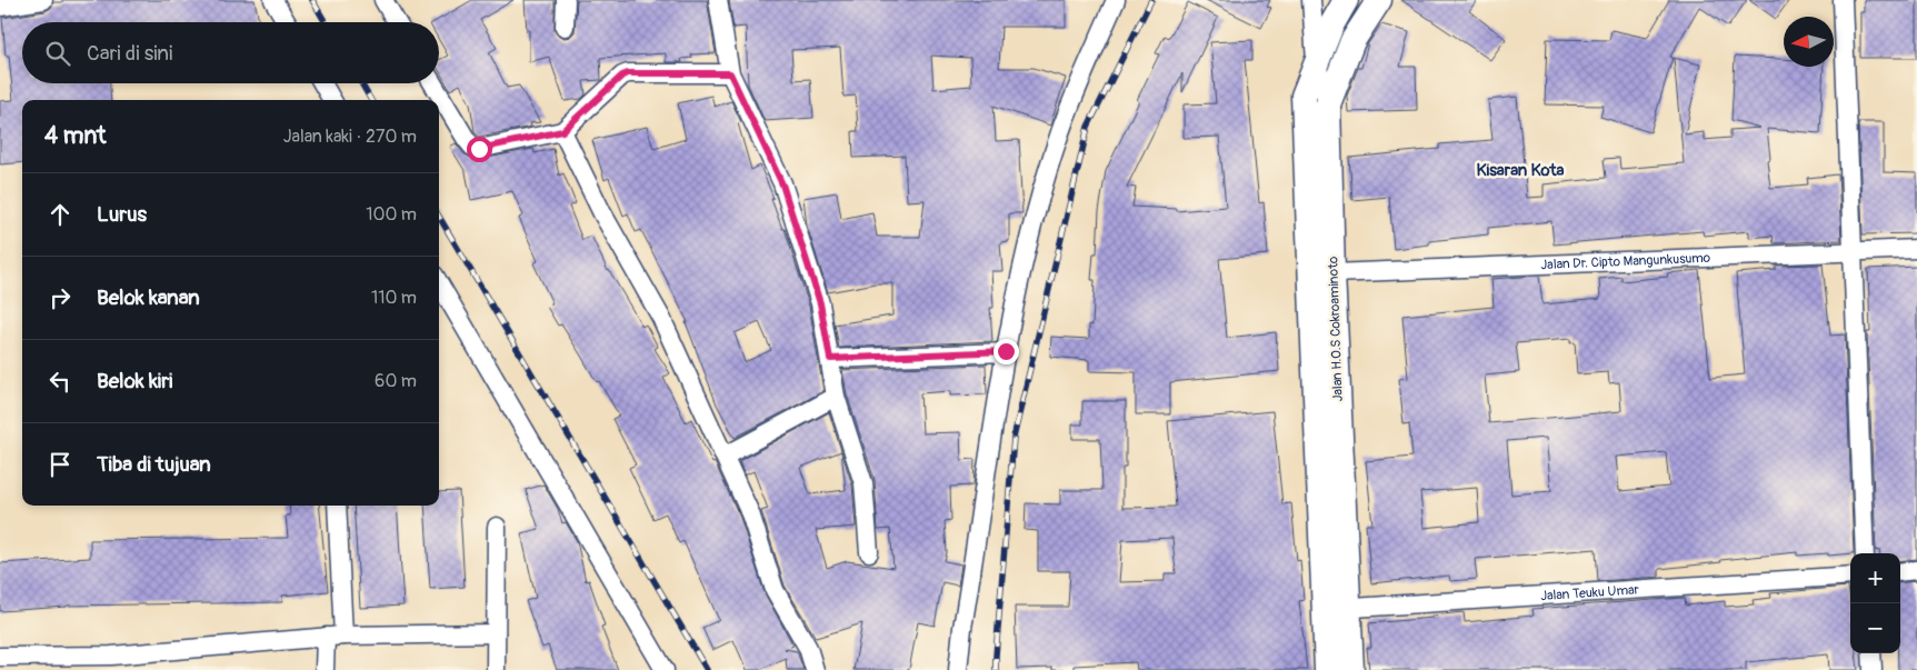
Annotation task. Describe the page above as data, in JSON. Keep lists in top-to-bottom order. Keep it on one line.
{"streets":{"main road":["Jalan H.O.S Cokroaminoto"],"street":["Jalan Dr. Cipto Mangunkusumo","Jalan Teuku Umar"]},"crossings":[["Jalan Dr. Cipto Mangunkusumo","Jalan H.O.S Cokroaminoto"],["Jalan H.O.S Cokroaminoto","Jalan Teuku Umar"]],"districts":["Kisaran Kota"],"north":"left","page":{"search":"Cari di sini","heading":["4 mnt","Jalan kaki · 270 m"],"list":[["Lurus","100 m"],["Belok kanan","110 m"],["Belok kiri","60 m"],"Tiba di tujuan"],"map_buttons":["+","−"]}}
